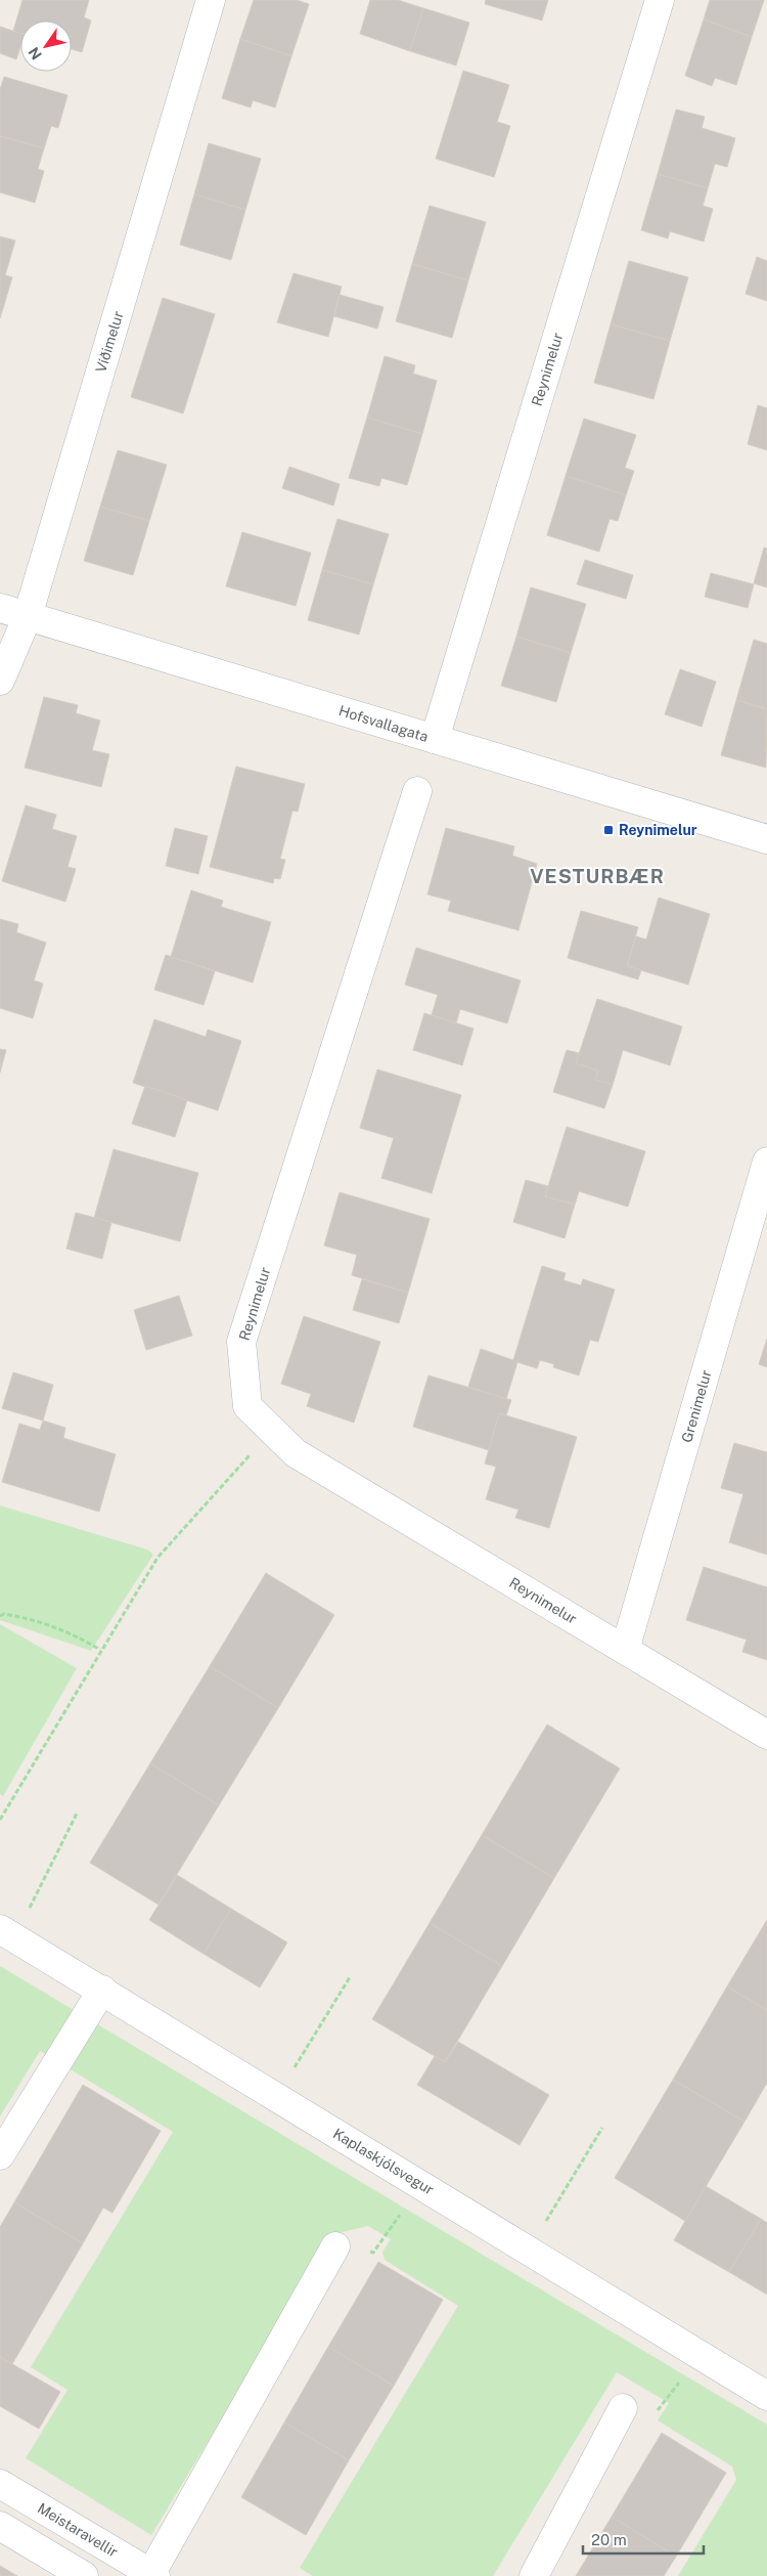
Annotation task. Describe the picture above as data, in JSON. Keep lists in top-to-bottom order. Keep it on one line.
{"streets":{"street":["Víðimelur","Reynimelur","Hofsvallagata","Grenimelur","Kaplaskjólsvegur","Meistaravellir"]},"crossings":[["Víðimelur","Hofsvallagata"],["Reynimelur","Hofsvallagata"],["Reynimelur","Grenimelur"]],"districts":["VESTURBÆR"],"places":{"transit":["Reynimelur"]},"scale_bar":"20 m","north":"bottom left"}
